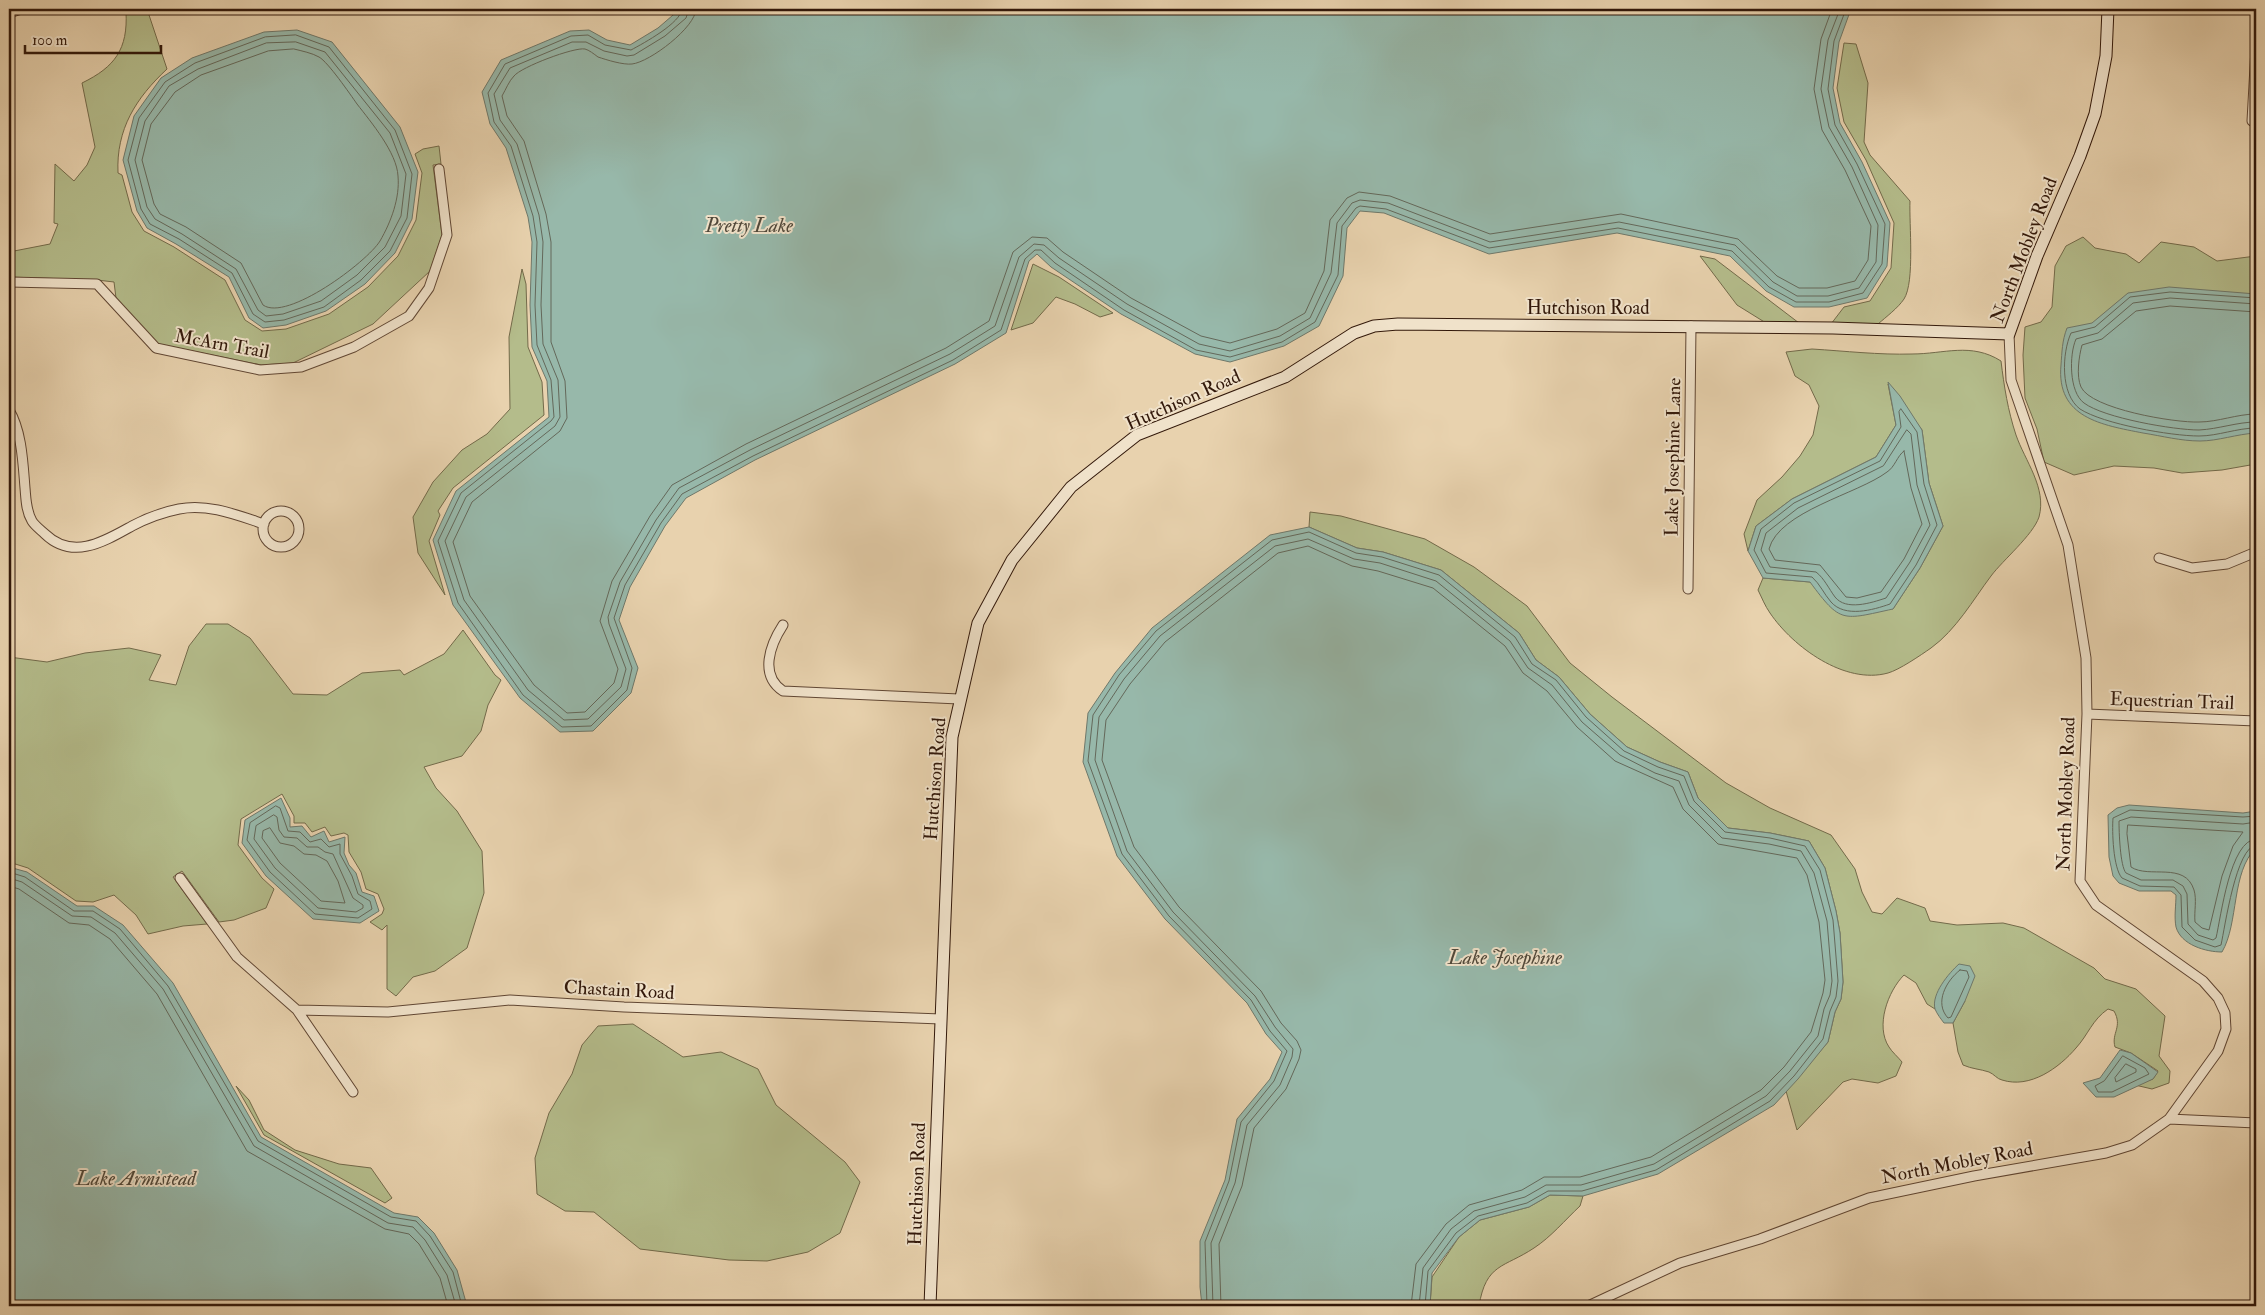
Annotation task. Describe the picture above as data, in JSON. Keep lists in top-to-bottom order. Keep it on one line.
{"streets":{"street":["North Mobley Road","Hutchison Road","McArn Trail","Lake Josephine Lane","Equestrian Trail","Chastain Road"]},"crossings":[["North Mobley Road","Hutchison Road"],["North Mobley Road","Equestrian Trail"],["Hutchison Road","Lake Josephine Lane"],["Hutchison Road","Chastain Road"]],"water":["Pretty Lake","Lake Josephine","Lake Armistead"],"scale_bar":"100 m"}
